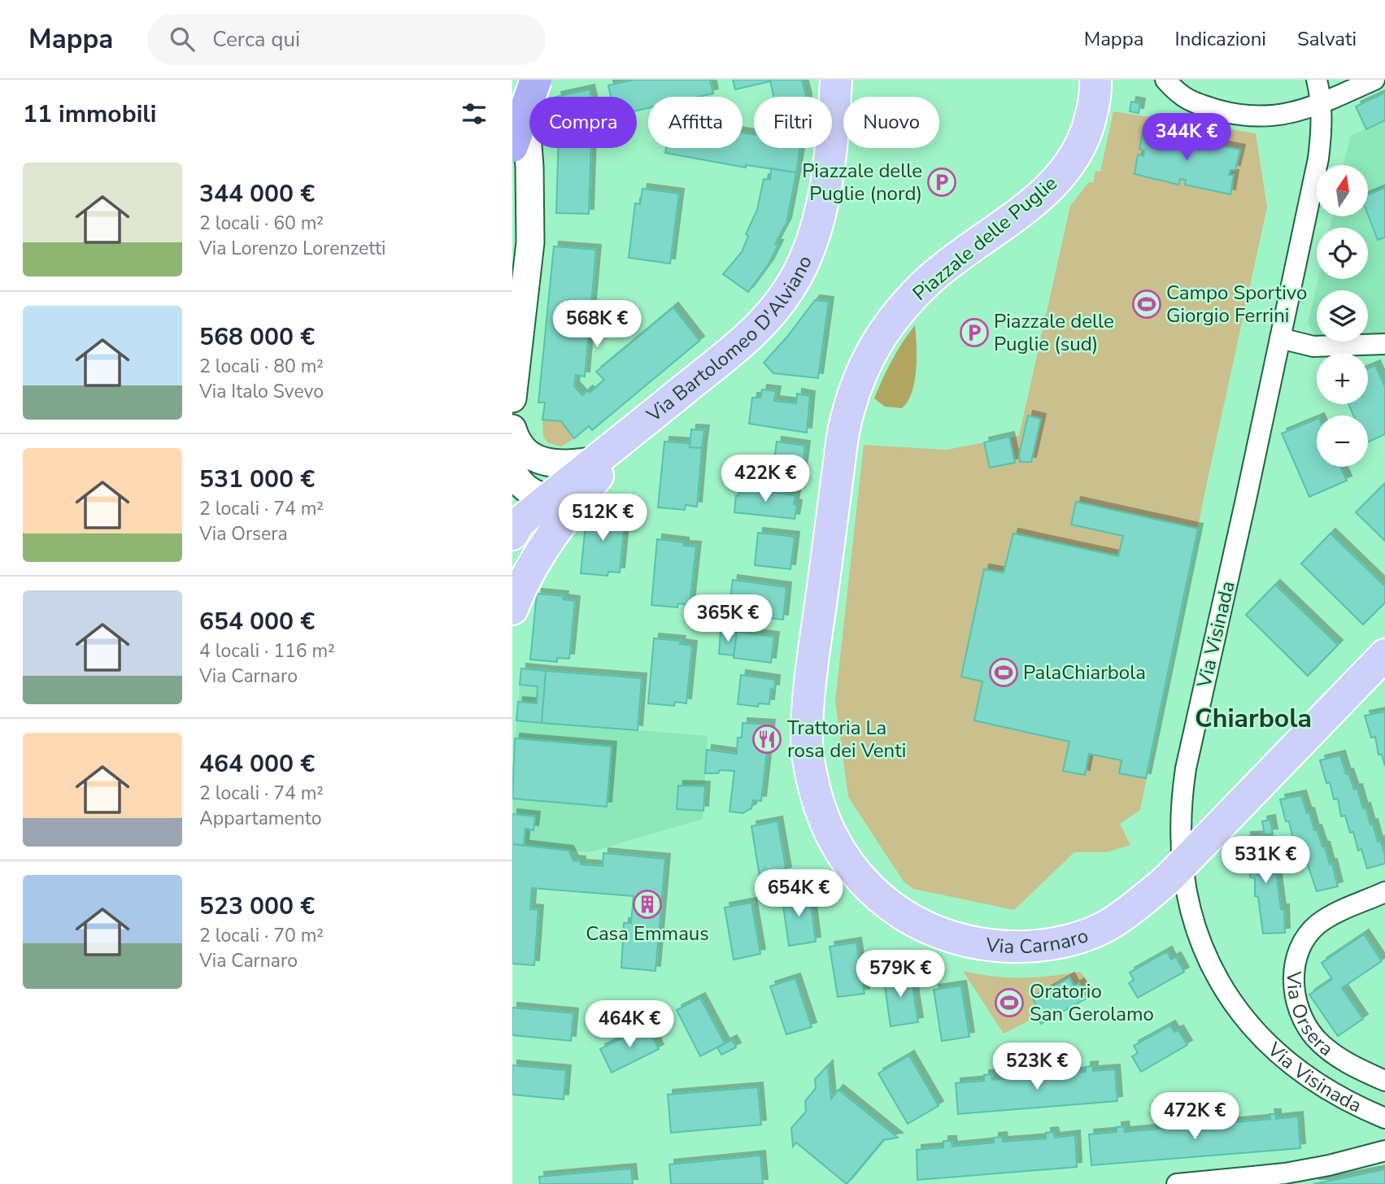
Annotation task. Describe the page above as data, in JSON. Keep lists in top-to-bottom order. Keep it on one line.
{"streets":{"main road":["Piazzale delle Puglie","Via Bartolomeo D'Alviano","Via Carnaro"],"street":["Via Visinada","Via Orsera"]},"crossings":[["Piazzale delle Puglie","Via Carnaro"]],"districts":["Chiarbola"],"places":{"parking":["Piazzale delle Puglie (nord)","Piazzale delle Puglie (sud)"],"sports":["Campo Sportivo Giorgio Ferrini","PalaChiarbola","Oratorio San Gerolamo"],"restaurant":["Trattoria La rosa dei Venti"],"building":["Casa Emmaus"]},"north":"top","page":{"header":"Mappa","search":"Cerca qui","nav":["Mappa","Indicazioni","Salvati"],"heading":"11 immobili","chip":["Compra","Affitta","Filtri","Nuovo"],"price":["344K €","568K €","422K €","512K €","365K €","531K €","654K €","579K €","464K €","523K €","472K €"],"list":[{"name":"344 000 €","note":"2 locali · 60 m² · Via Lorenzo Lorenzetti"},{"name":"568 000 €","note":"2 locali · 80 m² · Via Italo Svevo"},{"name":"531 000 €","note":"2 locali · 74 m² · Via Orsera"},{"name":"654 000 €","note":"4 locali · 116 m² · Via Carnaro"},{"name":"464 000 €","note":"2 locali · 74 m² · Appartamento"},{"name":"523 000 €","note":"2 locali · 70 m² · Via Carnaro"}],"map_buttons":["+","−"]}}
